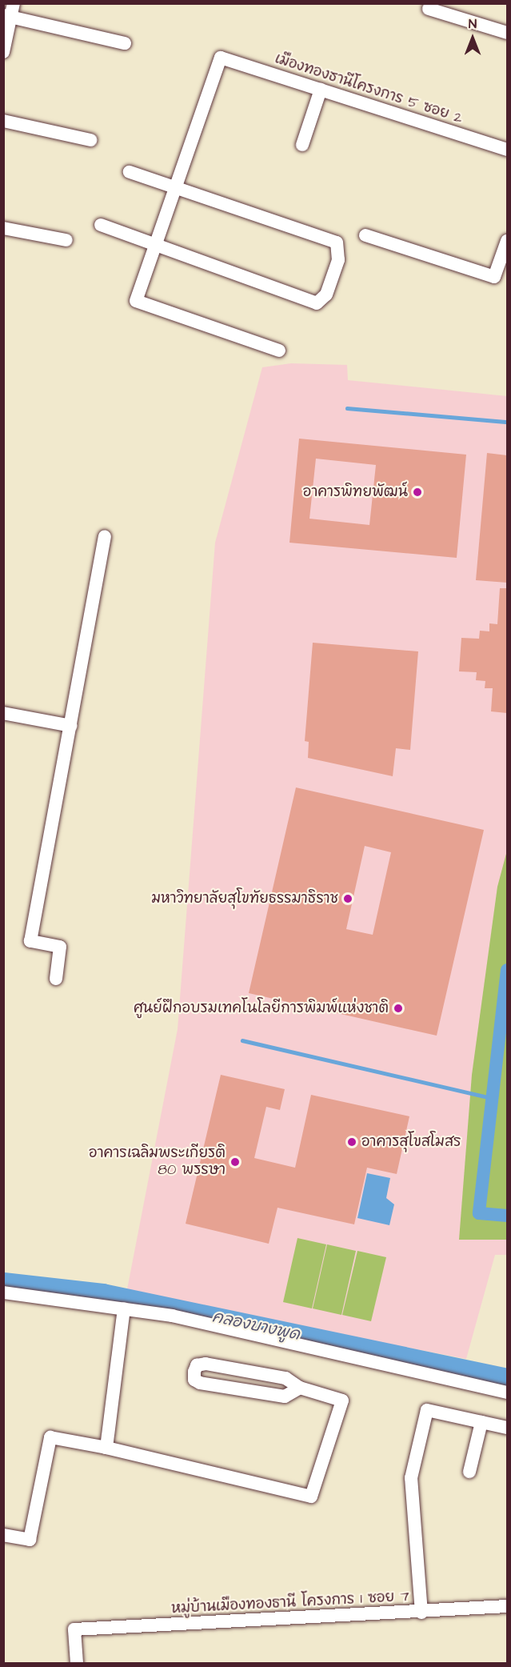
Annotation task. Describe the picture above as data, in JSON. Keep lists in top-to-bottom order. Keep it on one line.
{"streets":{"street":["เมืองทองธานีโครงการ 5 ซอย 2","หมู่บ้านเมืองทองธานี โครงการ 1 ซอย 7"]},"water":["คลองบางพูด"],"places":["อาคารพิทยพัฒน์","มหาวิทยาลัยสุโขทัยธรรมาธิราช","ศูนย์ฝึกอบรมเทคโนโลยีการพิมพ์แห่งชาติ","อาคารสุโขสโมสร","อาคารเฉลิมพระเกียรติ 80 พรรษา"],"north":"top"}
